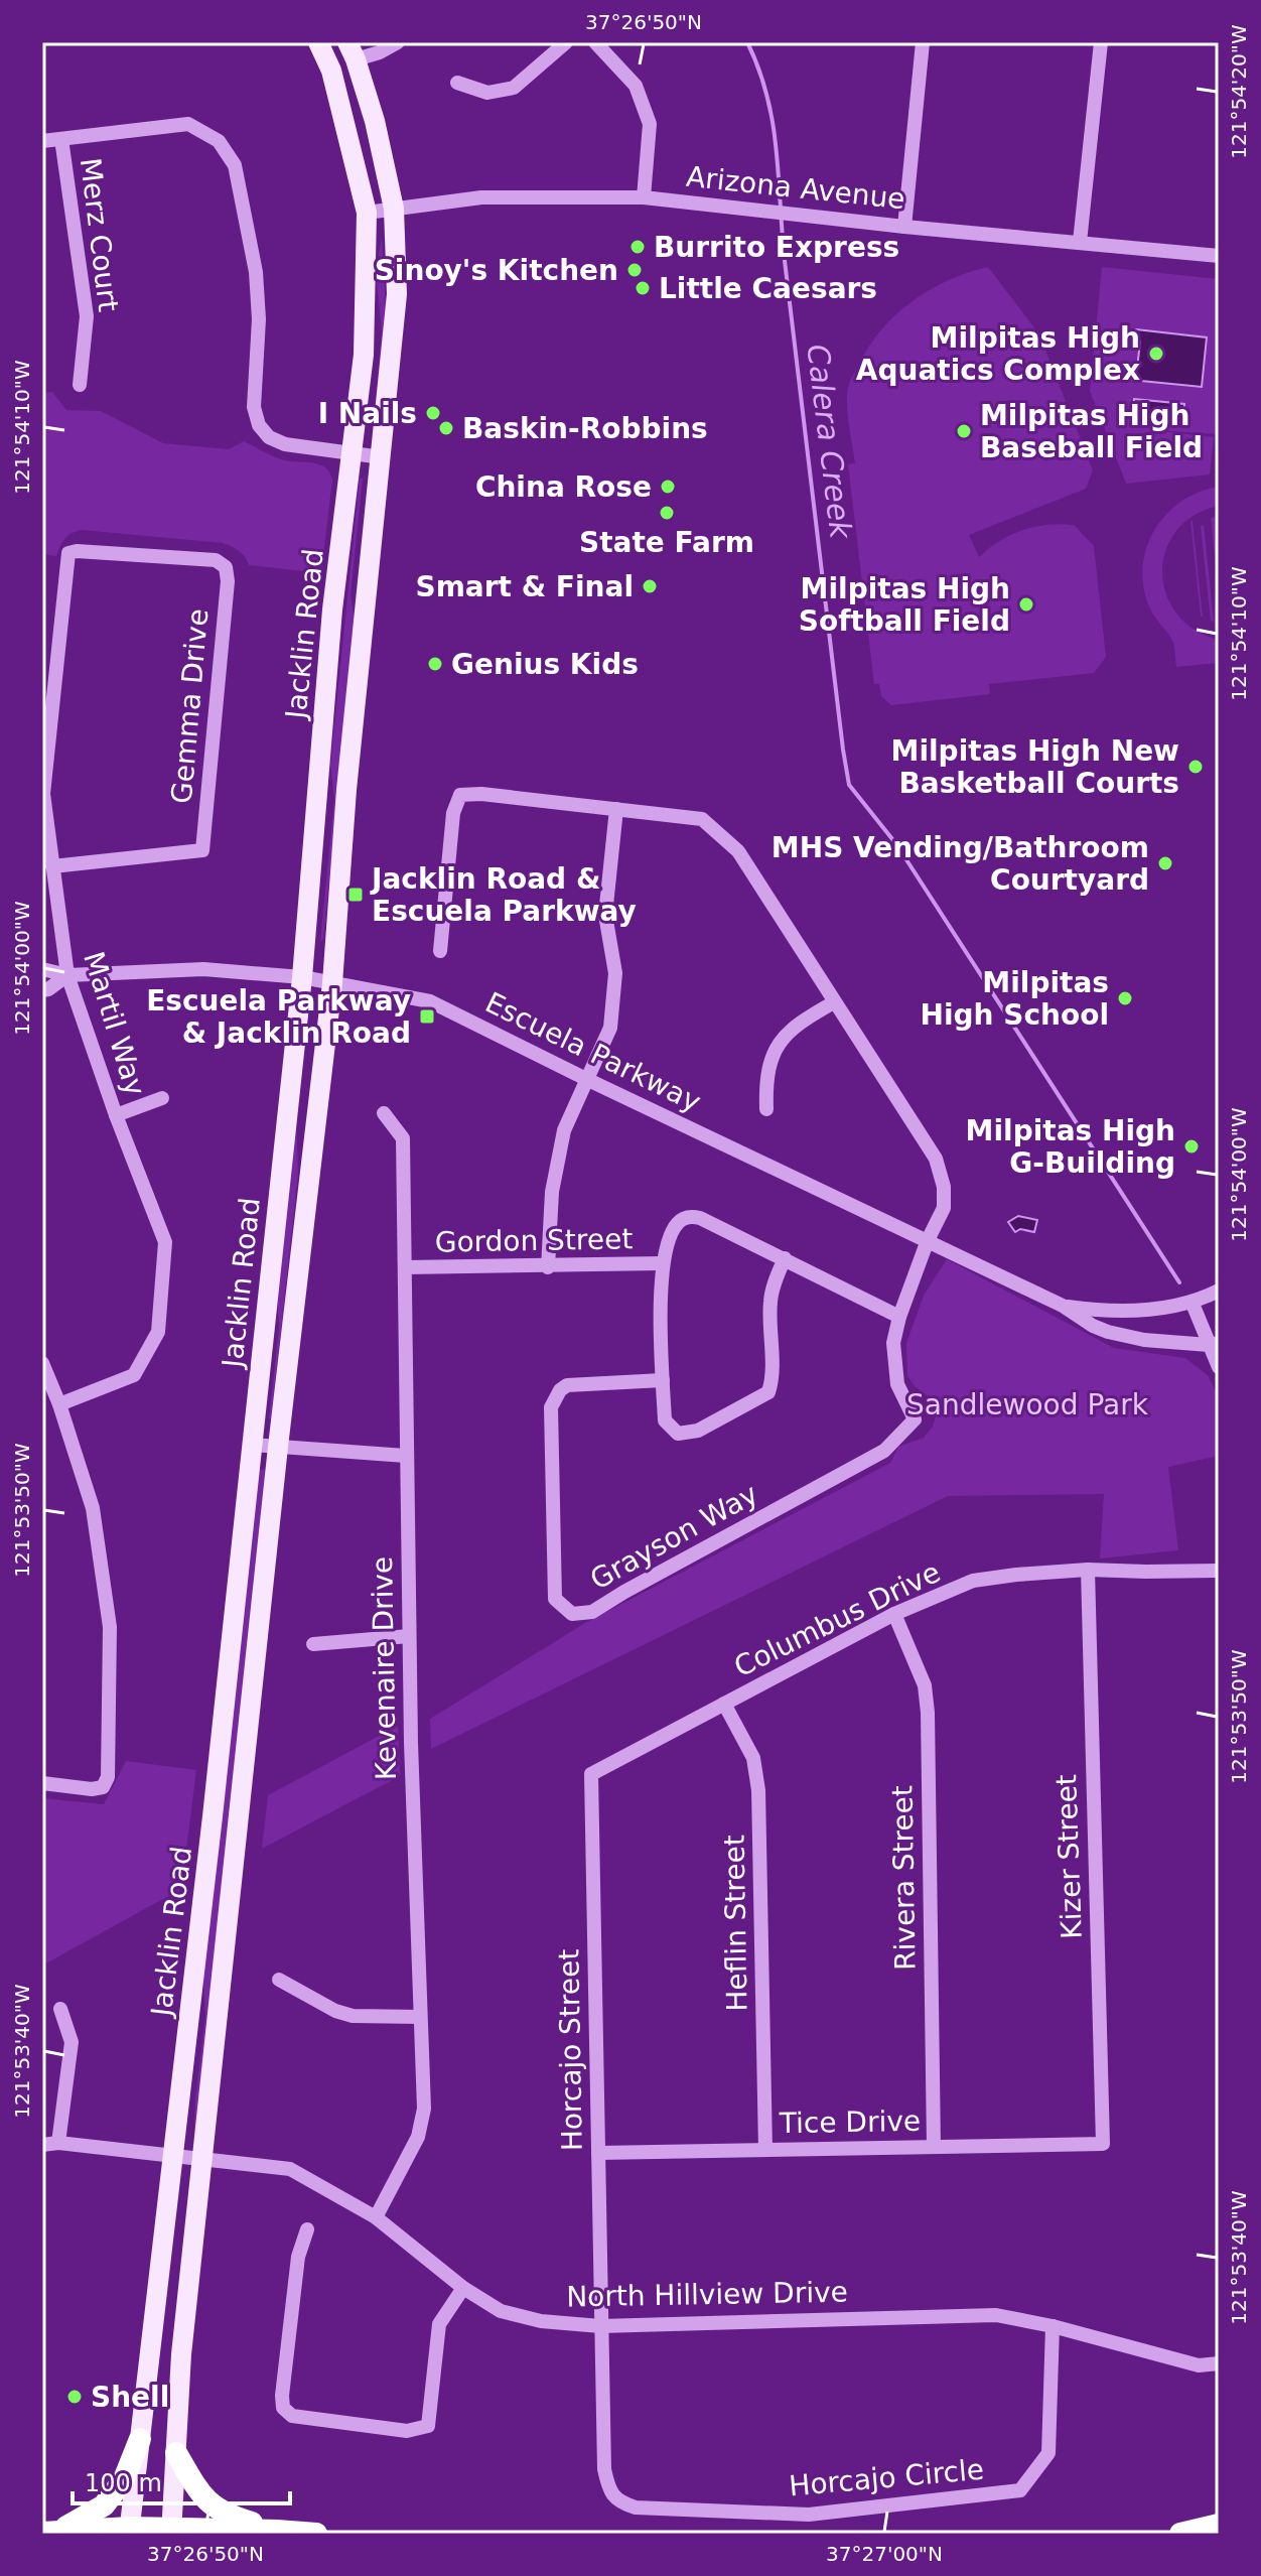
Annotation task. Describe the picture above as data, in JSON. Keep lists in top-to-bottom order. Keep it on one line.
{"streets":{"main road":["Jacklin Road"],"street":["Arizona Avenue","Merz Court","Gemma Drive","Martil Way","Escuela Parkway","Gordon Street","Grayson Way","Columbus Drive","Kevenaire Drive","Kizer Street","Rivera Street","Heflin Street","Horcajo Street","Tice Drive","North Hillview Drive","Horcajo Circle"]},"crossings":[["Arizona Avenue","Jacklin Road"],["Jacklin Road","Escuela Parkway"],["Jacklin Road","North Hillview Drive"],["Gemma Drive","Martil Way"],["Martil Way","Escuela Parkway"],["Gordon Street","Kevenaire Drive"],["Columbus Drive","Kizer Street"],["Columbus Drive","Rivera Street"],["Columbus Drive","Heflin Street"],["Columbus Drive","Horcajo Street"],["Kevenaire Drive","North Hillview Drive"],["Kizer Street","Tice Drive"],["Rivera Street","Tice Drive"],["Heflin Street","Tice Drive"],["Horcajo Street","Tice Drive"],["Horcajo Street","North Hillview Drive"],["Horcajo Street","Horcajo Circle"],["North Hillview Drive","Horcajo Circle"]],"water":["Calera Creek"],"parks":["Sandlewood Park"],"places":{"other":["Burrito Express","Sinoy's Kitchen","Little Caesars","Milpitas High Aquatics Complex","I Nails","Baskin-Robbins","Milpitas High Baseball Field","China Rose","State Farm","Smart & Final","Milpitas High Softball Field","Genius Kids","Milpitas High New Basketball Courts","MHS Vending/Bathroom Courtyard","Milpitas High School","Milpitas High G-Building","Shell"],"transit":["Jacklin Road & Escuela Parkway","Escuela Parkway & Jacklin Road"]},"scale_bar":"100 m","coordinates":["37°26'50\"N","121°54'20\"W","121°54'10\"W","121°54'00\"W","121°53'50\"W","121°53'40\"W","37°27'00\"N"]}
